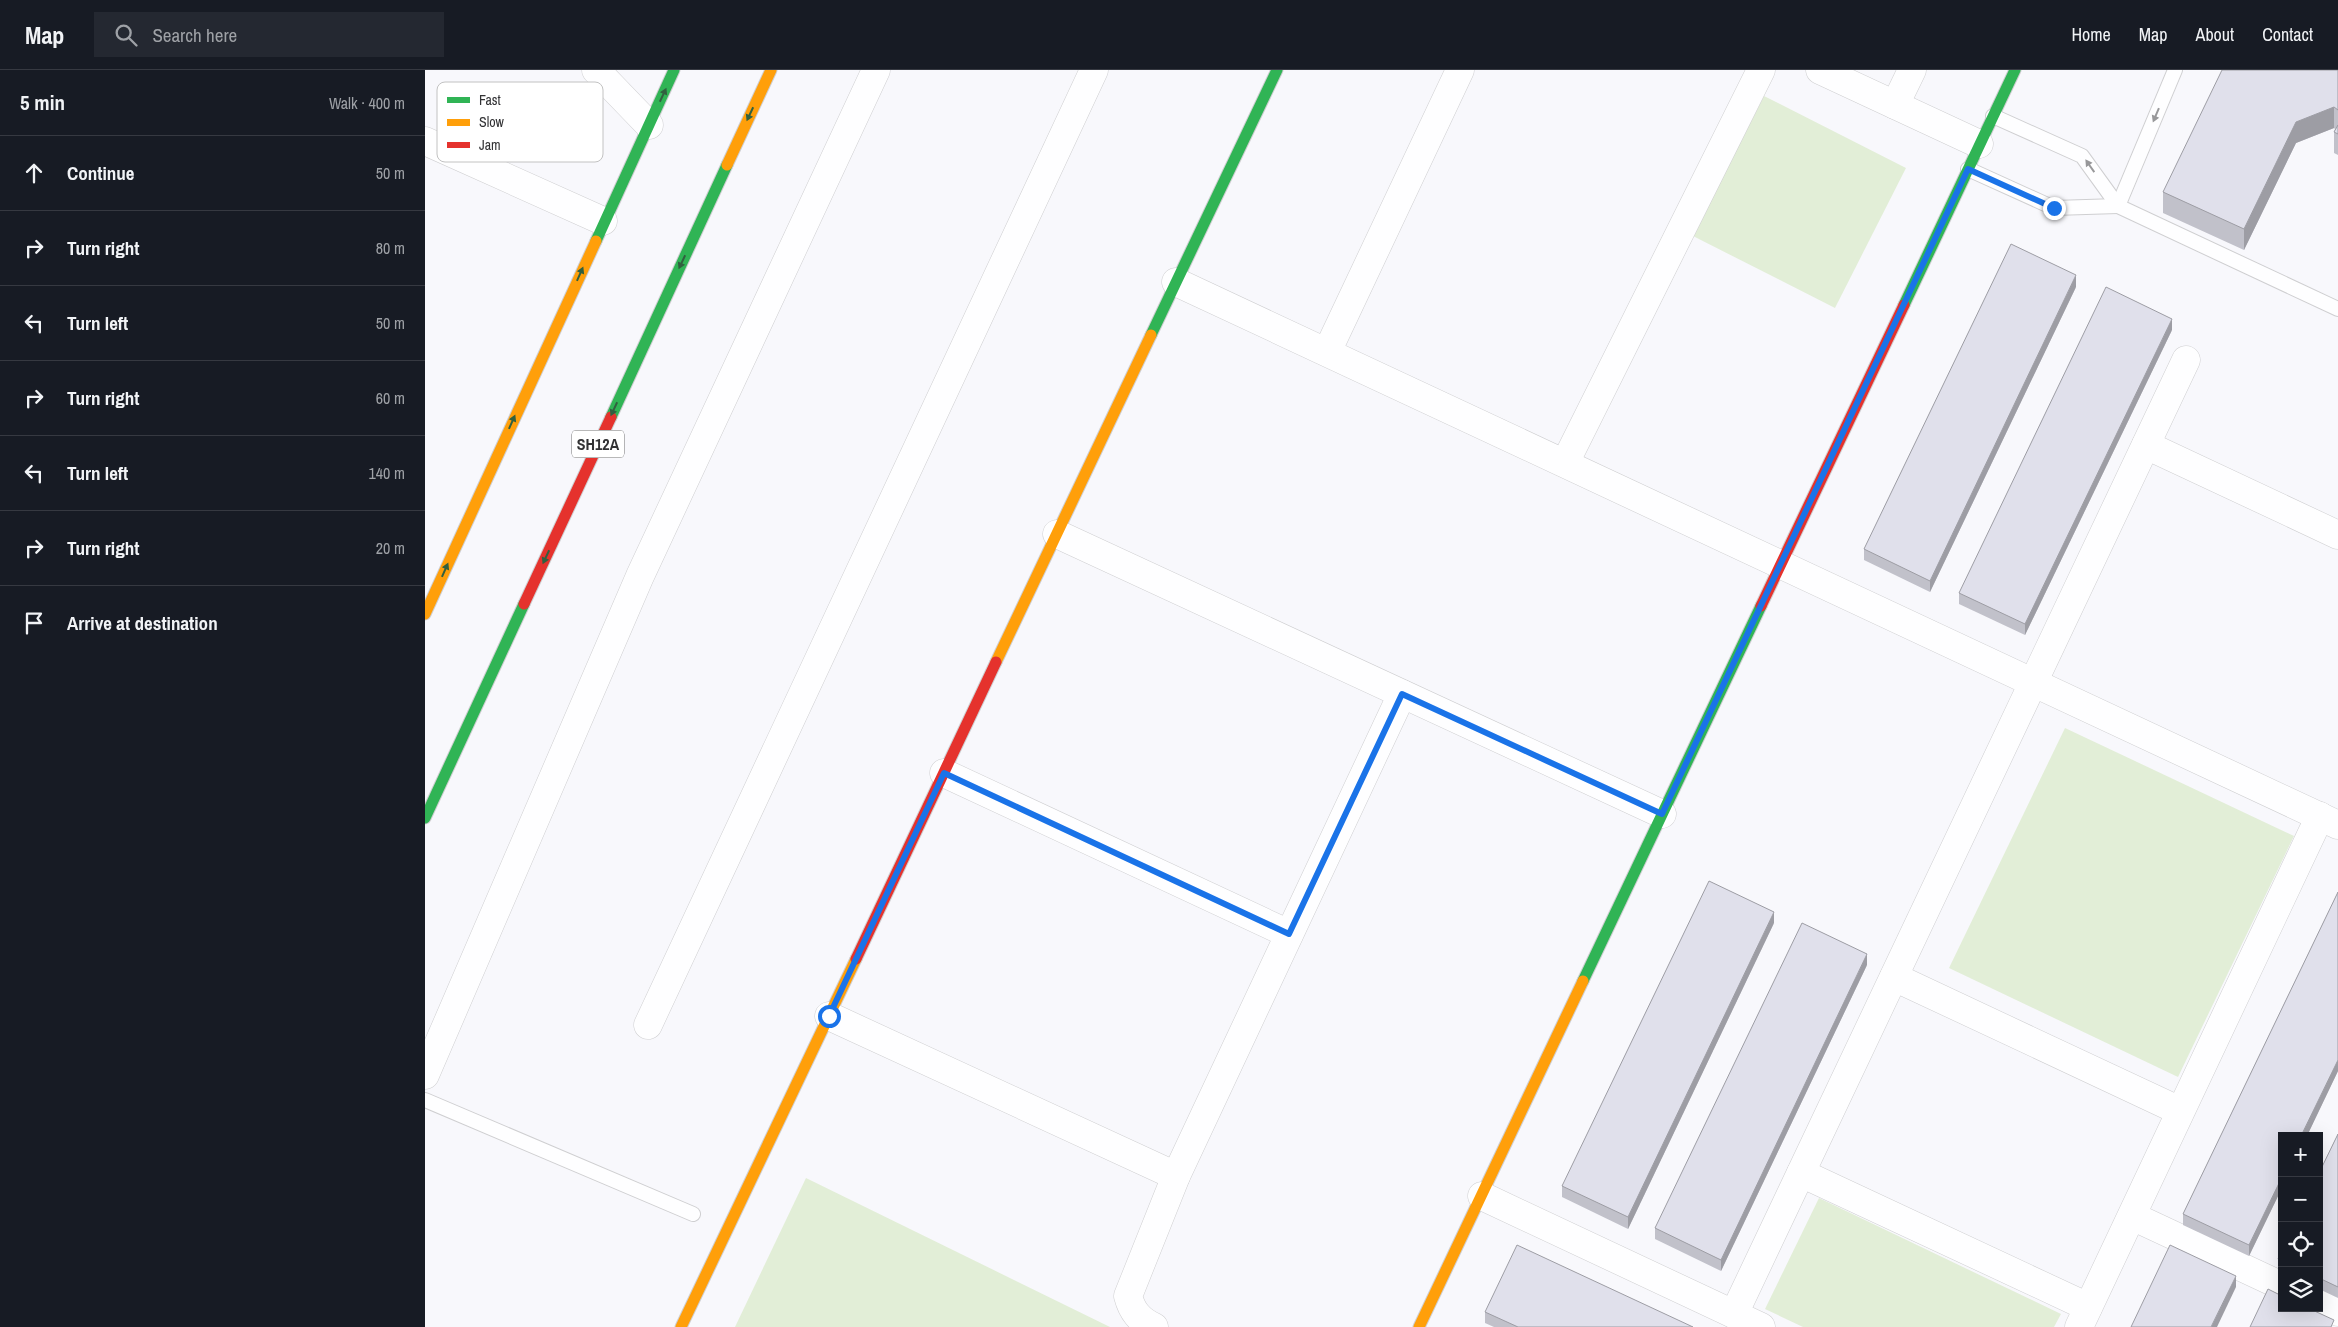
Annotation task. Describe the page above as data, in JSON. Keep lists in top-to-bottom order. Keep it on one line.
{"streets":{"street":["SH12A"]},"legend":["Fast","Slow","Jam"],"page":{"header":"Map","search":"Search here","nav":["Home","Map","About","Contact"],"heading":["5 min","Walk · 400 m"],"list":[["Continue","50 m"],["Turn right","80 m"],["Turn left","50 m"],["Turn right","60 m"],["Turn left","140 m"],["Turn right","20 m"],"Arrive at destination"],"map_buttons":["+","−"]}}
